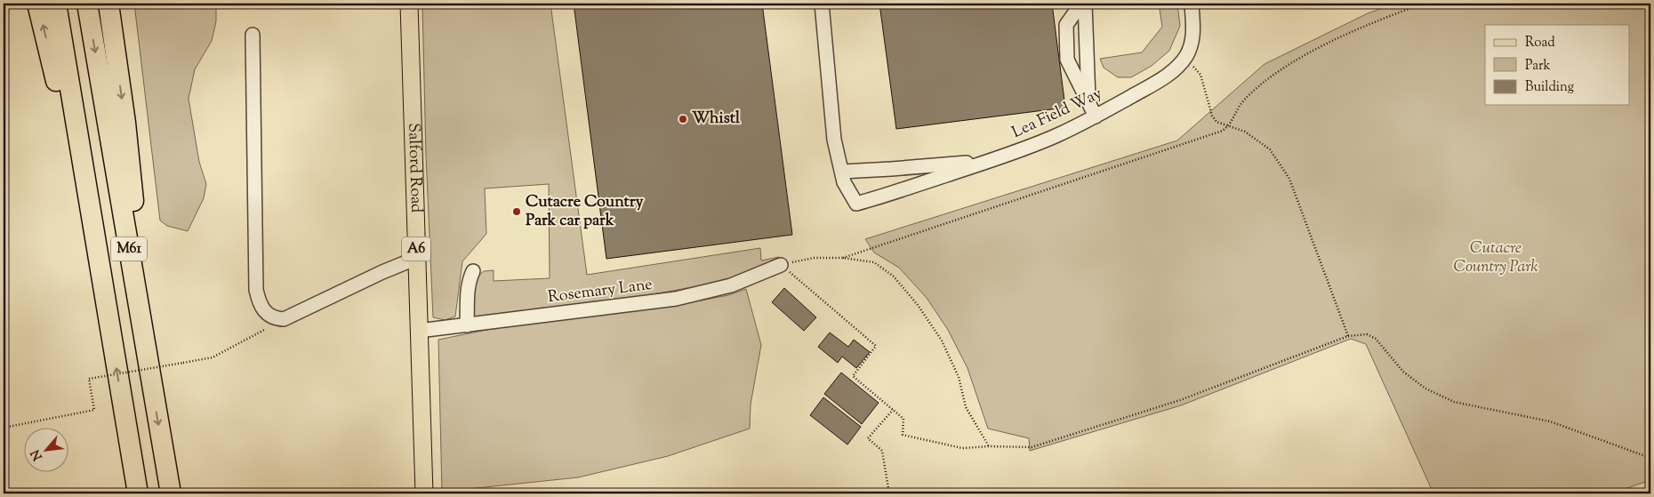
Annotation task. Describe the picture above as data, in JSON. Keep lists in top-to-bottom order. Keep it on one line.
{"streets":{"highway":["M61"],"main road":["Salford Road","A6"],"lane":["Lea Field Way","Rosemary Lane"]},"crossings":[["Salford Road","Rosemary Lane"]],"parks":["Cutacre Country Park"],"places":["Whistl","Cutacre Country Park car park"],"legend":["Road","Park","Building"],"north":"bottom left"}
